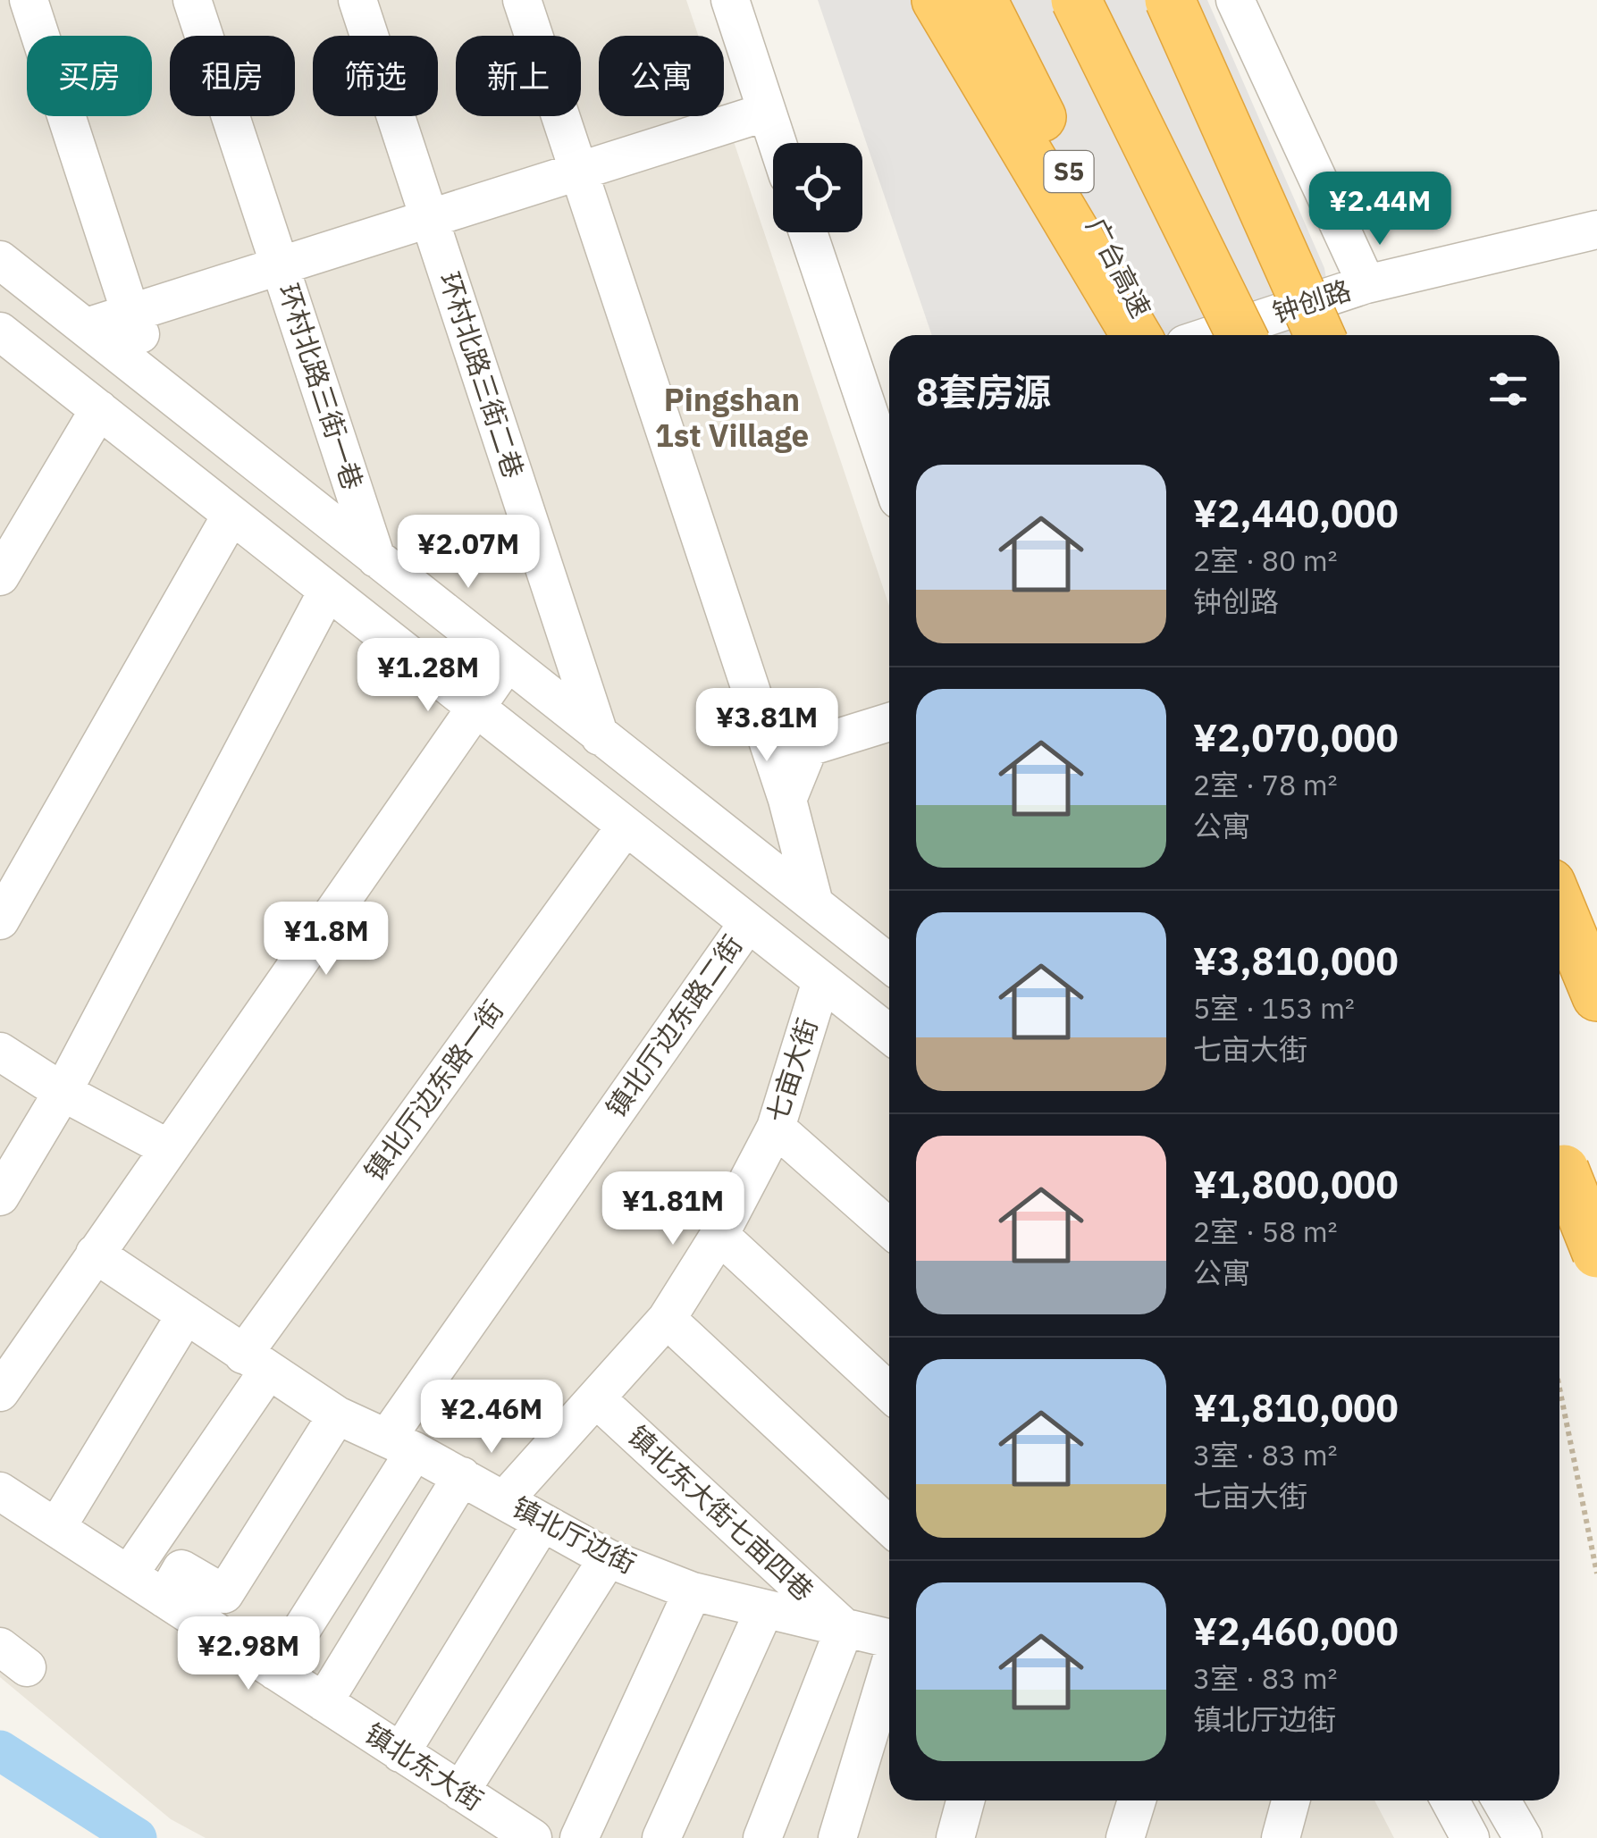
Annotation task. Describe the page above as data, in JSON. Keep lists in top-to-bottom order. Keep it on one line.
{"streets":{"highway":["S5","广台高速"],"street":["钟创路","环村北路三街二巷","环村北路三街一巷","镇北厅边东路二街","七亩大街","镇北厅边东路一街","镇北东大街七亩四巷","镇北厅边街","镇北东大街"]},"crossings":[["镇北厅边东路二街","镇北厅边街"],["镇北厅边东路二街","镇北东大街"],["七亩大街","镇北东大街七亩四巷"],["七亩大街","镇北厅边街"],["镇北厅边东路一街","镇北厅边街"],["镇北厅边东路一街","镇北东大街"],["镇北东大街七亩四巷","镇北厅边街"]],"districts":["Pingshan 1st Village"],"page":{"chip":["买房","租房","筛选","新上","公寓"],"price":["¥2.44M","¥2.07M","¥1.28M","¥3.81M","¥1.8M","¥1.81M","¥2.46M","¥2.98M"],"heading":"8套房源","list":[{"name":"¥2,440,000","note":"2室 · 80 m² · 钟创路"},{"name":"¥2,070,000","note":"2室 · 78 m² · 公寓"},{"name":"¥3,810,000","note":"5室 · 153 m² · 七亩大街"},{"name":"¥1,800,000","note":"2室 · 58 m² · 公寓"},{"name":"¥1,810,000","note":"3室 · 83 m² · 七亩大街"},{"name":"¥2,460,000","note":"3室 · 83 m² · 镇北厅边街"}]}}
